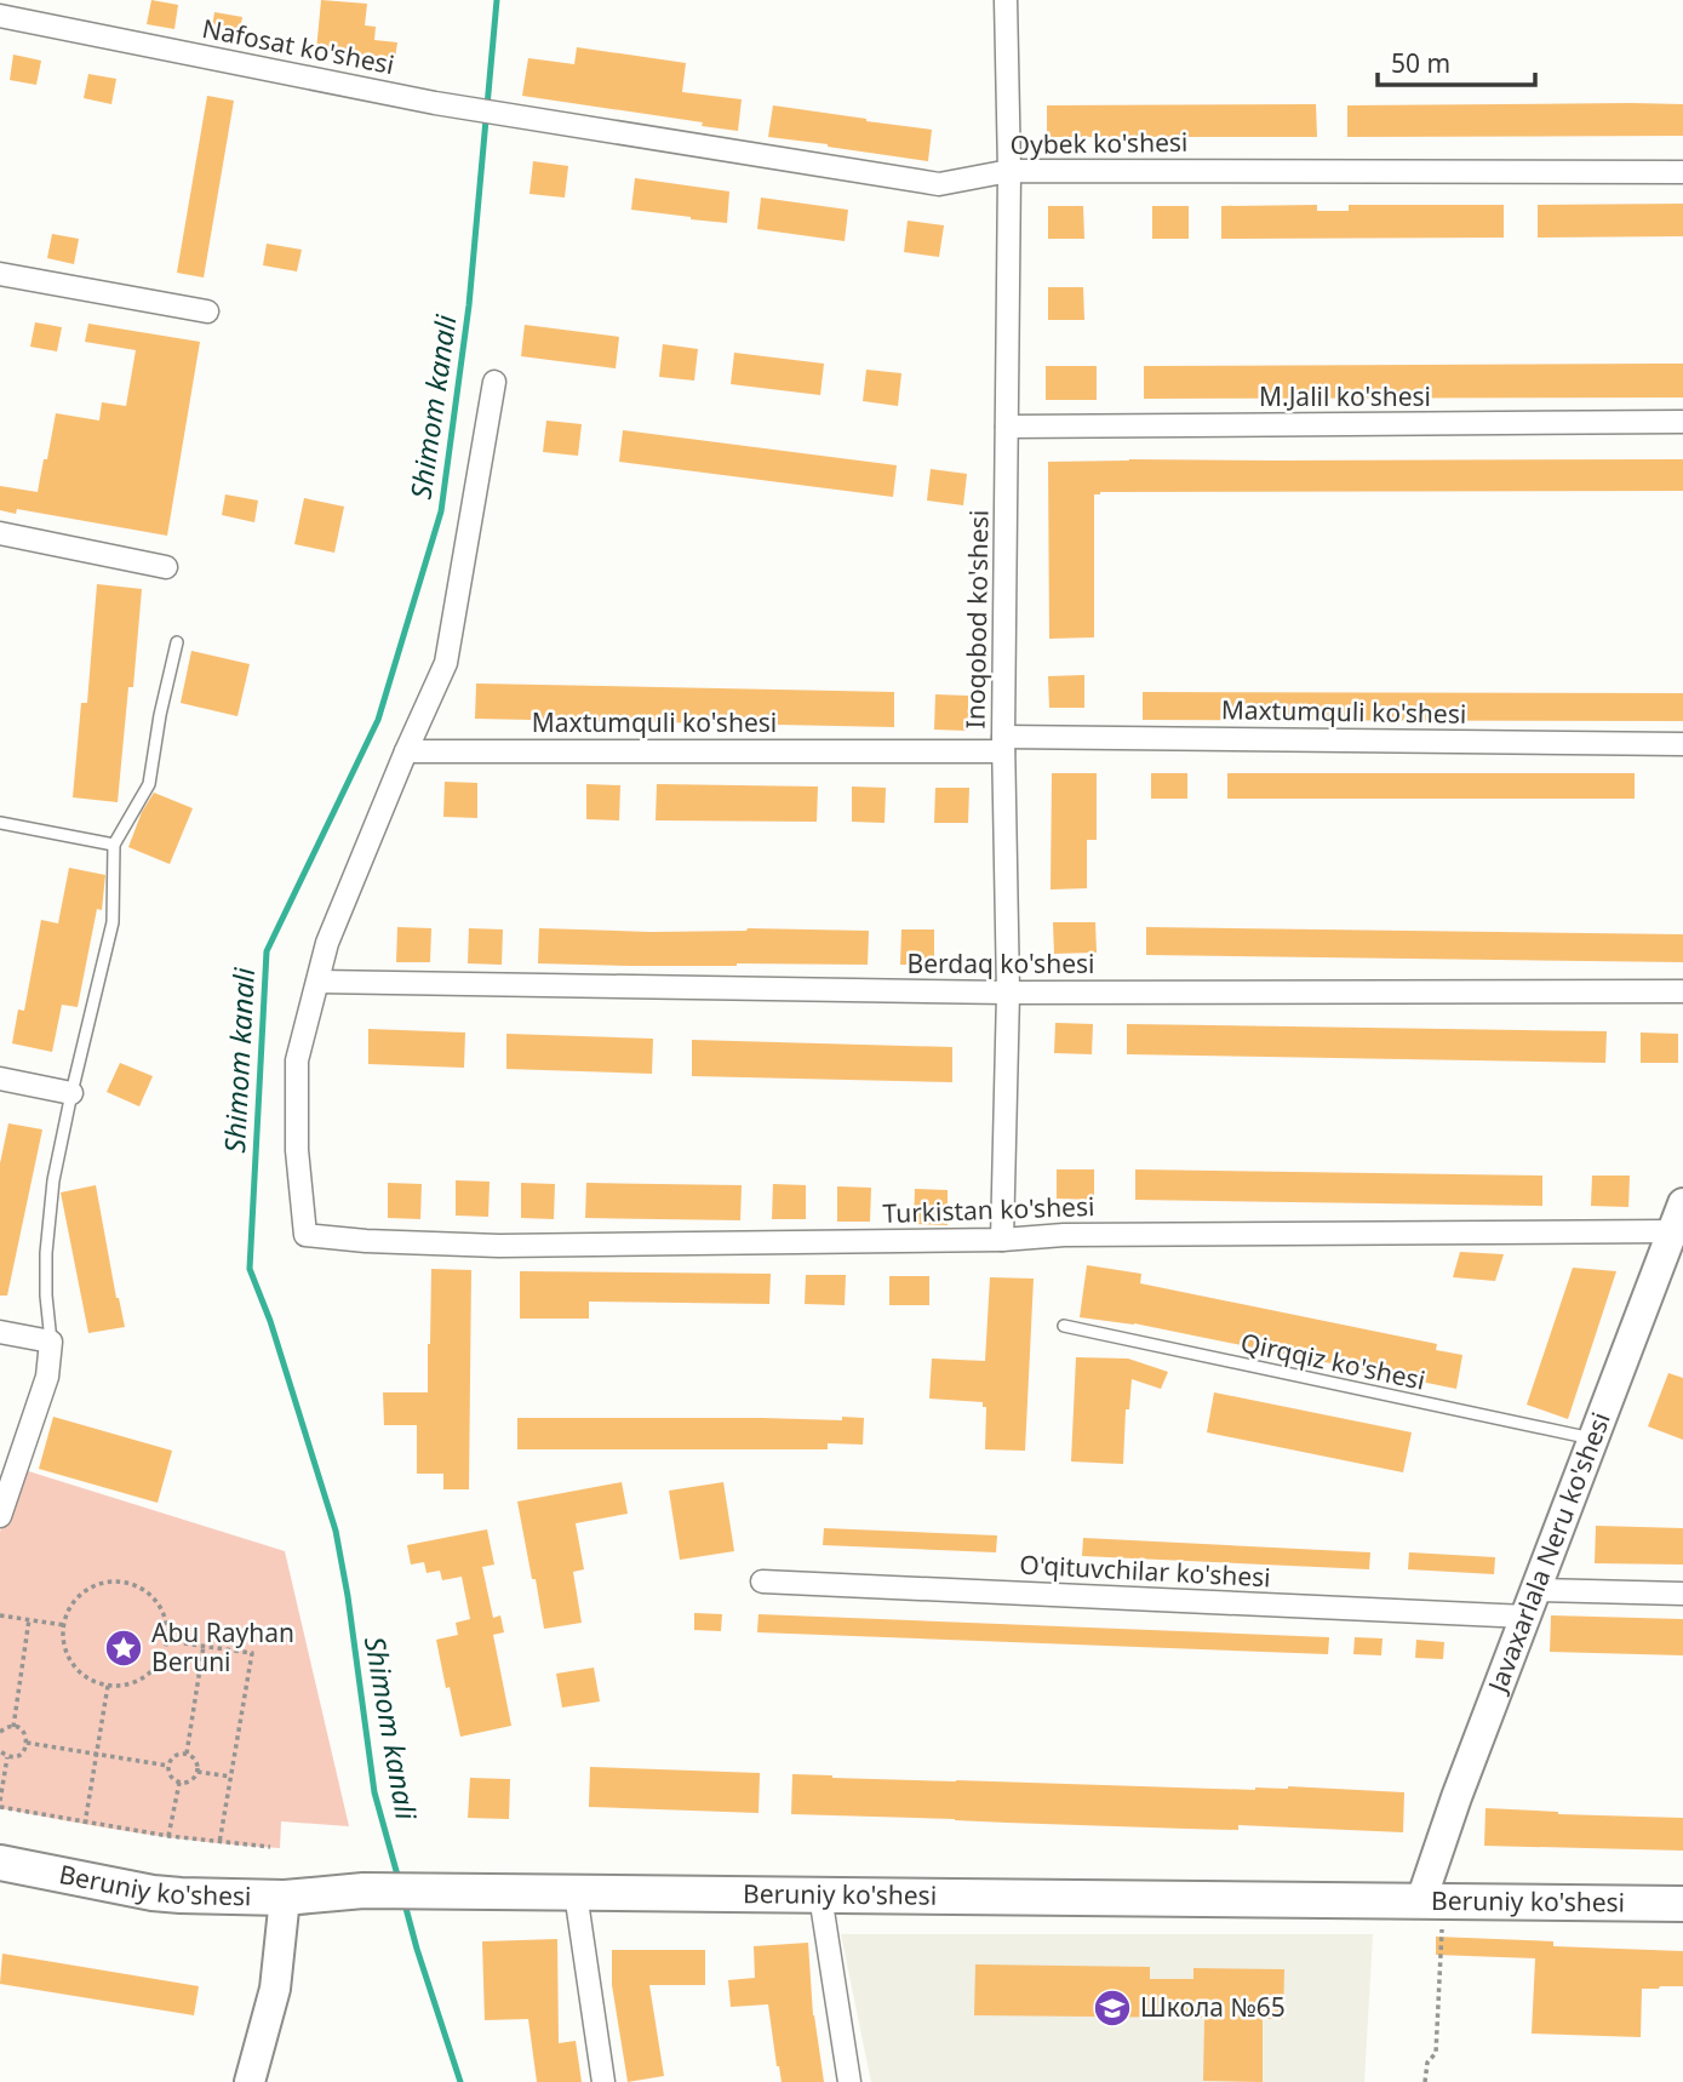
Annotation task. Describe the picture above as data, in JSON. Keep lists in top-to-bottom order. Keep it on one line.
{"streets":{"main road":["Beruniy ko'shesi"],"street":["Nafosat ko'shesi","Oybek ko'shesi","M.Jalil ko'shesi","Inoqobod ko'shesi","Maxtumquli ko'shesi","Berdaq ko'shesi","Turkistan ko'shesi","Javaxarlala Neru ko'shesi","O'qituvchilar ko'shesi"],"lane":["Qirqqiz ko'shesi"]},"crossings":[["Nafosat ko'shesi","Oybek ko'shesi"],["Oybek ko'shesi","Inoqobod ko'shesi"],["M.Jalil ko'shesi","Inoqobod ko'shesi"],["Inoqobod ko'shesi","Maxtumquli ko'shesi"],["Inoqobod ko'shesi","Berdaq ko'shesi"],["Inoqobod ko'shesi","Turkistan ko'shesi"],["Berdaq ko'shesi","Turkistan ko'shesi"],["Turkistan ko'shesi","Javaxarlala Neru ko'shesi"],["Qirqqiz ko'shesi","Javaxarlala Neru ko'shesi"],["Javaxarlala Neru ko'shesi","O'qituvchilar ko'shesi"],["Javaxarlala Neru ko'shesi","Beruniy ko'shesi"]],"water":["Shimom kanali"],"places":{"place":["Abu Rayhan Beruni"],"school or university":["Школа №65"]},"scale_bar":"50 m"}
